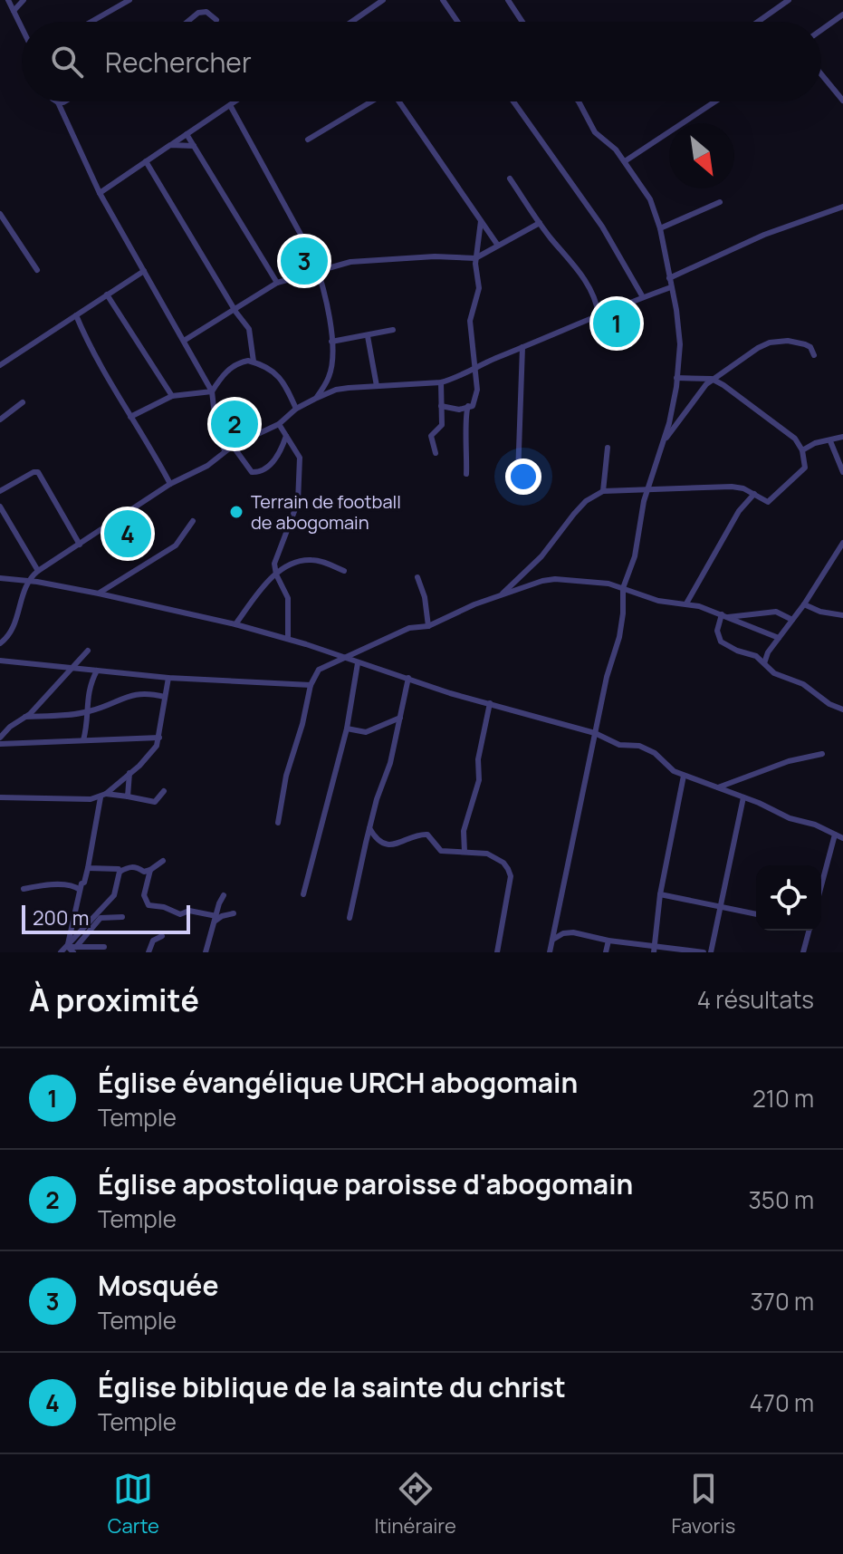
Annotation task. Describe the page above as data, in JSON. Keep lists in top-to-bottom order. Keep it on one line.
{"places":["Terrain de football de abogomain"],"scale_bar":"200 m","north":"bottom right","page":{"search":"Rechercher","pins":["3","1","2","4"],"scale":"200 m","heading":["À proximité","4 résultats"],"list":[{"mark":"1","name":"Église évangélique URCH abogomain","note":"Temple","value":"210 m"},{"mark":"2","name":"Église apostolique paroisse d'abogomain","note":"Temple","value":"350 m"},{"mark":"3","name":"Mosquée","note":"Temple","value":"370 m"},{"mark":"4","name":"Église biblique de la sainte du christ","note":"Temple","value":"470 m"}],"nav":["Carte","Itinéraire","Favoris"]}}
